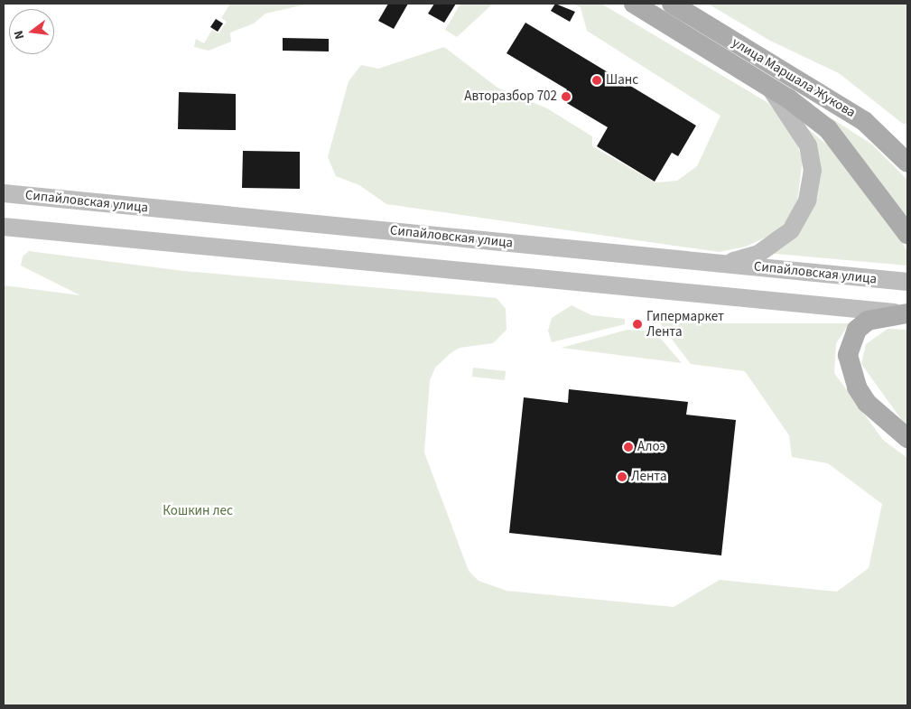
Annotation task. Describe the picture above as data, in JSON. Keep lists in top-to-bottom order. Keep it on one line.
{"streets":{"main road":["улица Маршала Жукова","Сипайловская улица"]},"parks":["Кошкин лес"],"places":["Шанс","Авторазбор 702","Гипермаркет Лента","Алоэ","Лента"],"north":"left"}
